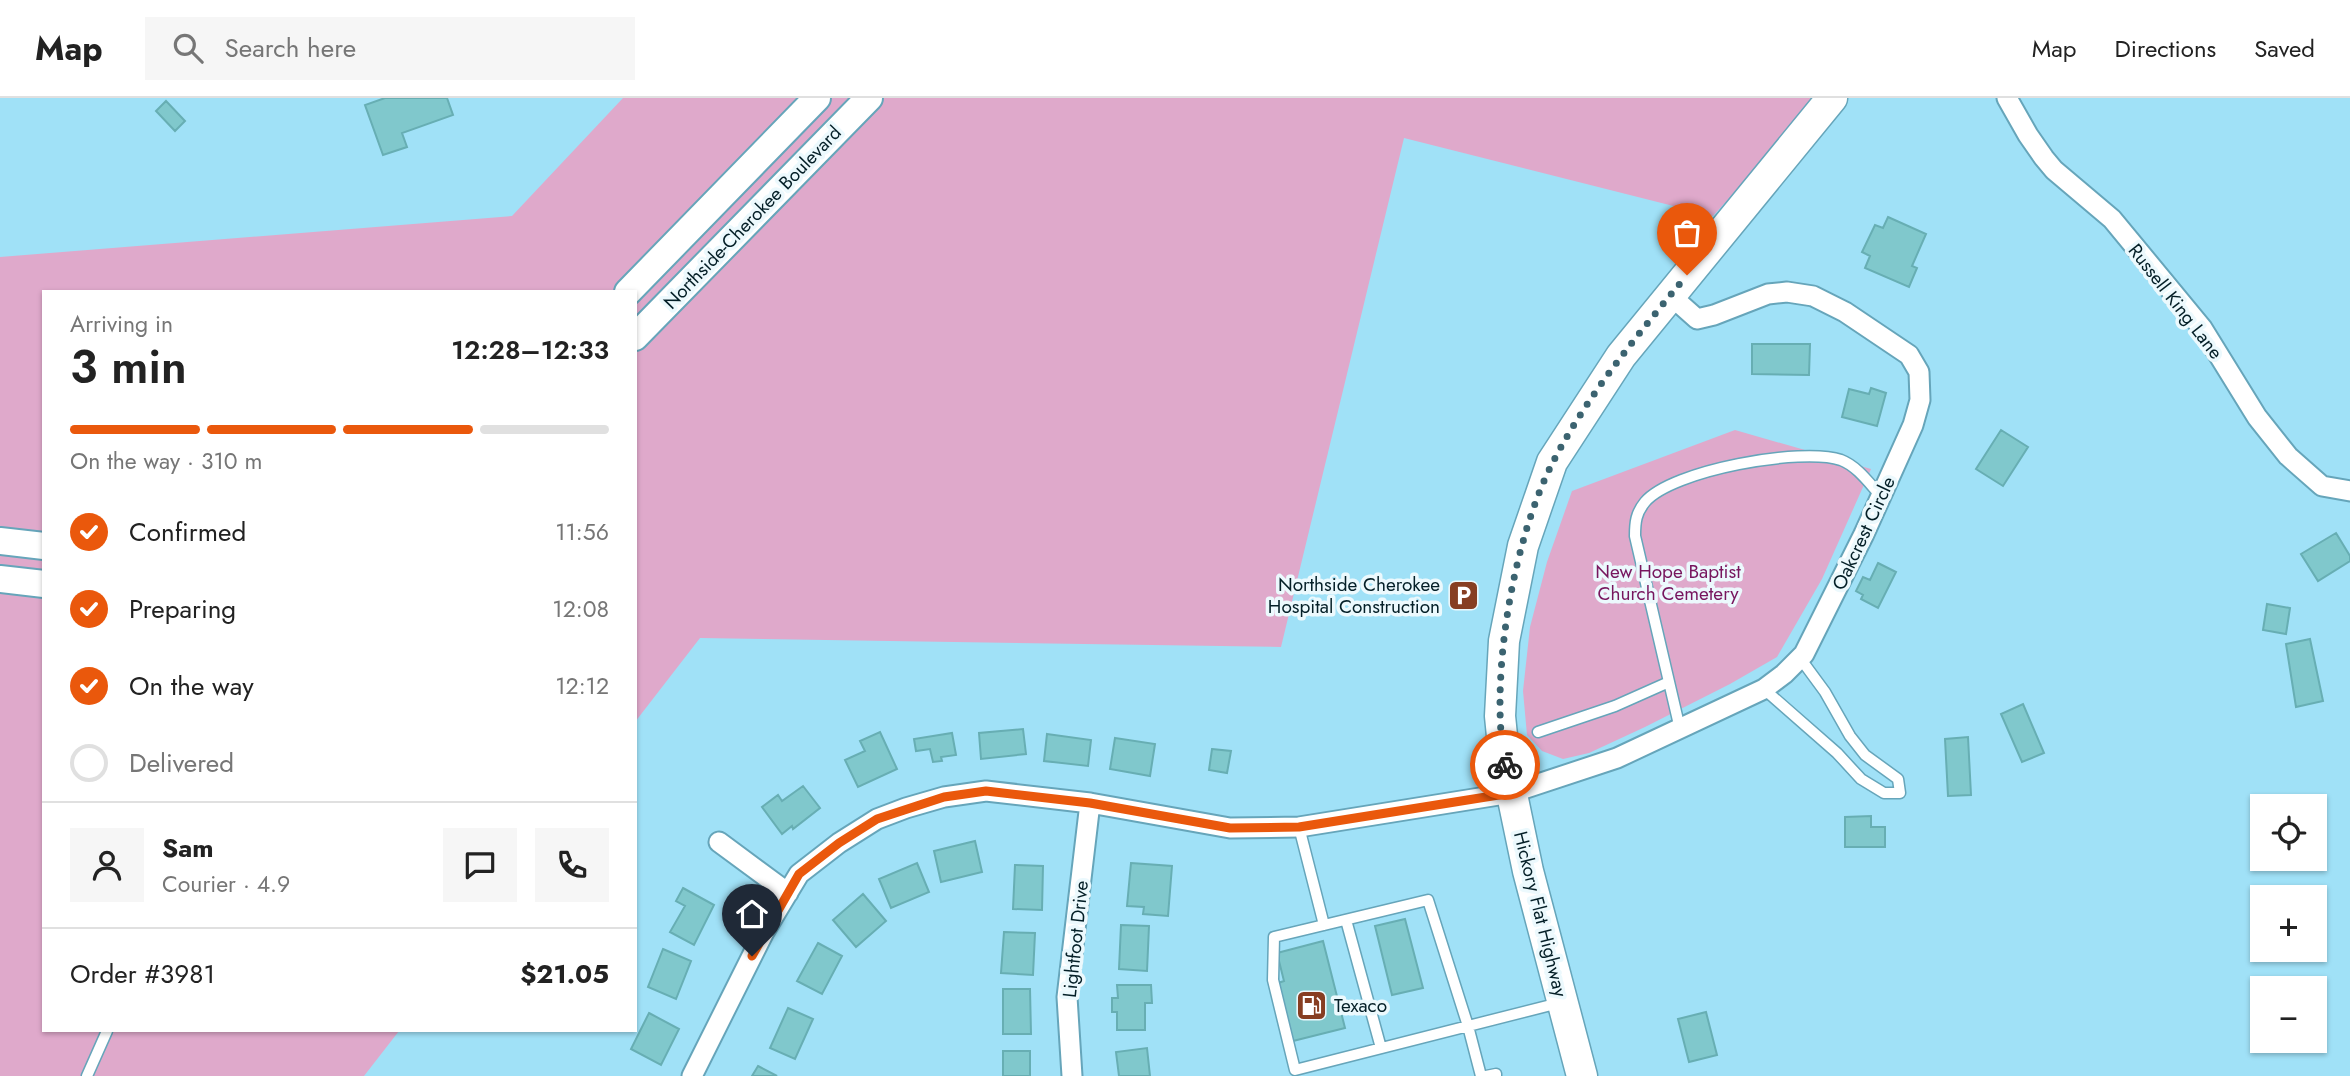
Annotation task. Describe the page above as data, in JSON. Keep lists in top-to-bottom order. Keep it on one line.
{"streets":{"main road":["Hickory Flat Highway"],"street":["Northside-Cherokee Boulevard","Russell King Lane","Oakcrest Circle","Lightfoot Drive"]},"crossings":[["Oakcrest Circle","Hickory Flat Highway"],["Oakcrest Circle","Lightfoot Drive"]],"parks":["New Hope Baptist Church Cemetery"],"places":{"parking":["Northside Cherokee Hospital Construction"],"fuel station":["Texaco"]},"page":{"header":"Map","search":"Search here","nav":["Map","Directions","Saved"],"heading":["3 min","Arriving in","12:28–12:33"],"panel":["Sam","Courier · 4.9","Order #3981","$21.05"],"bar":"On the way · 310 m","list":[["Confirmed","11:56"],["Preparing","12:08"],["On the way","12:12"],"Delivered"],"map_buttons":["+","−"]}}
